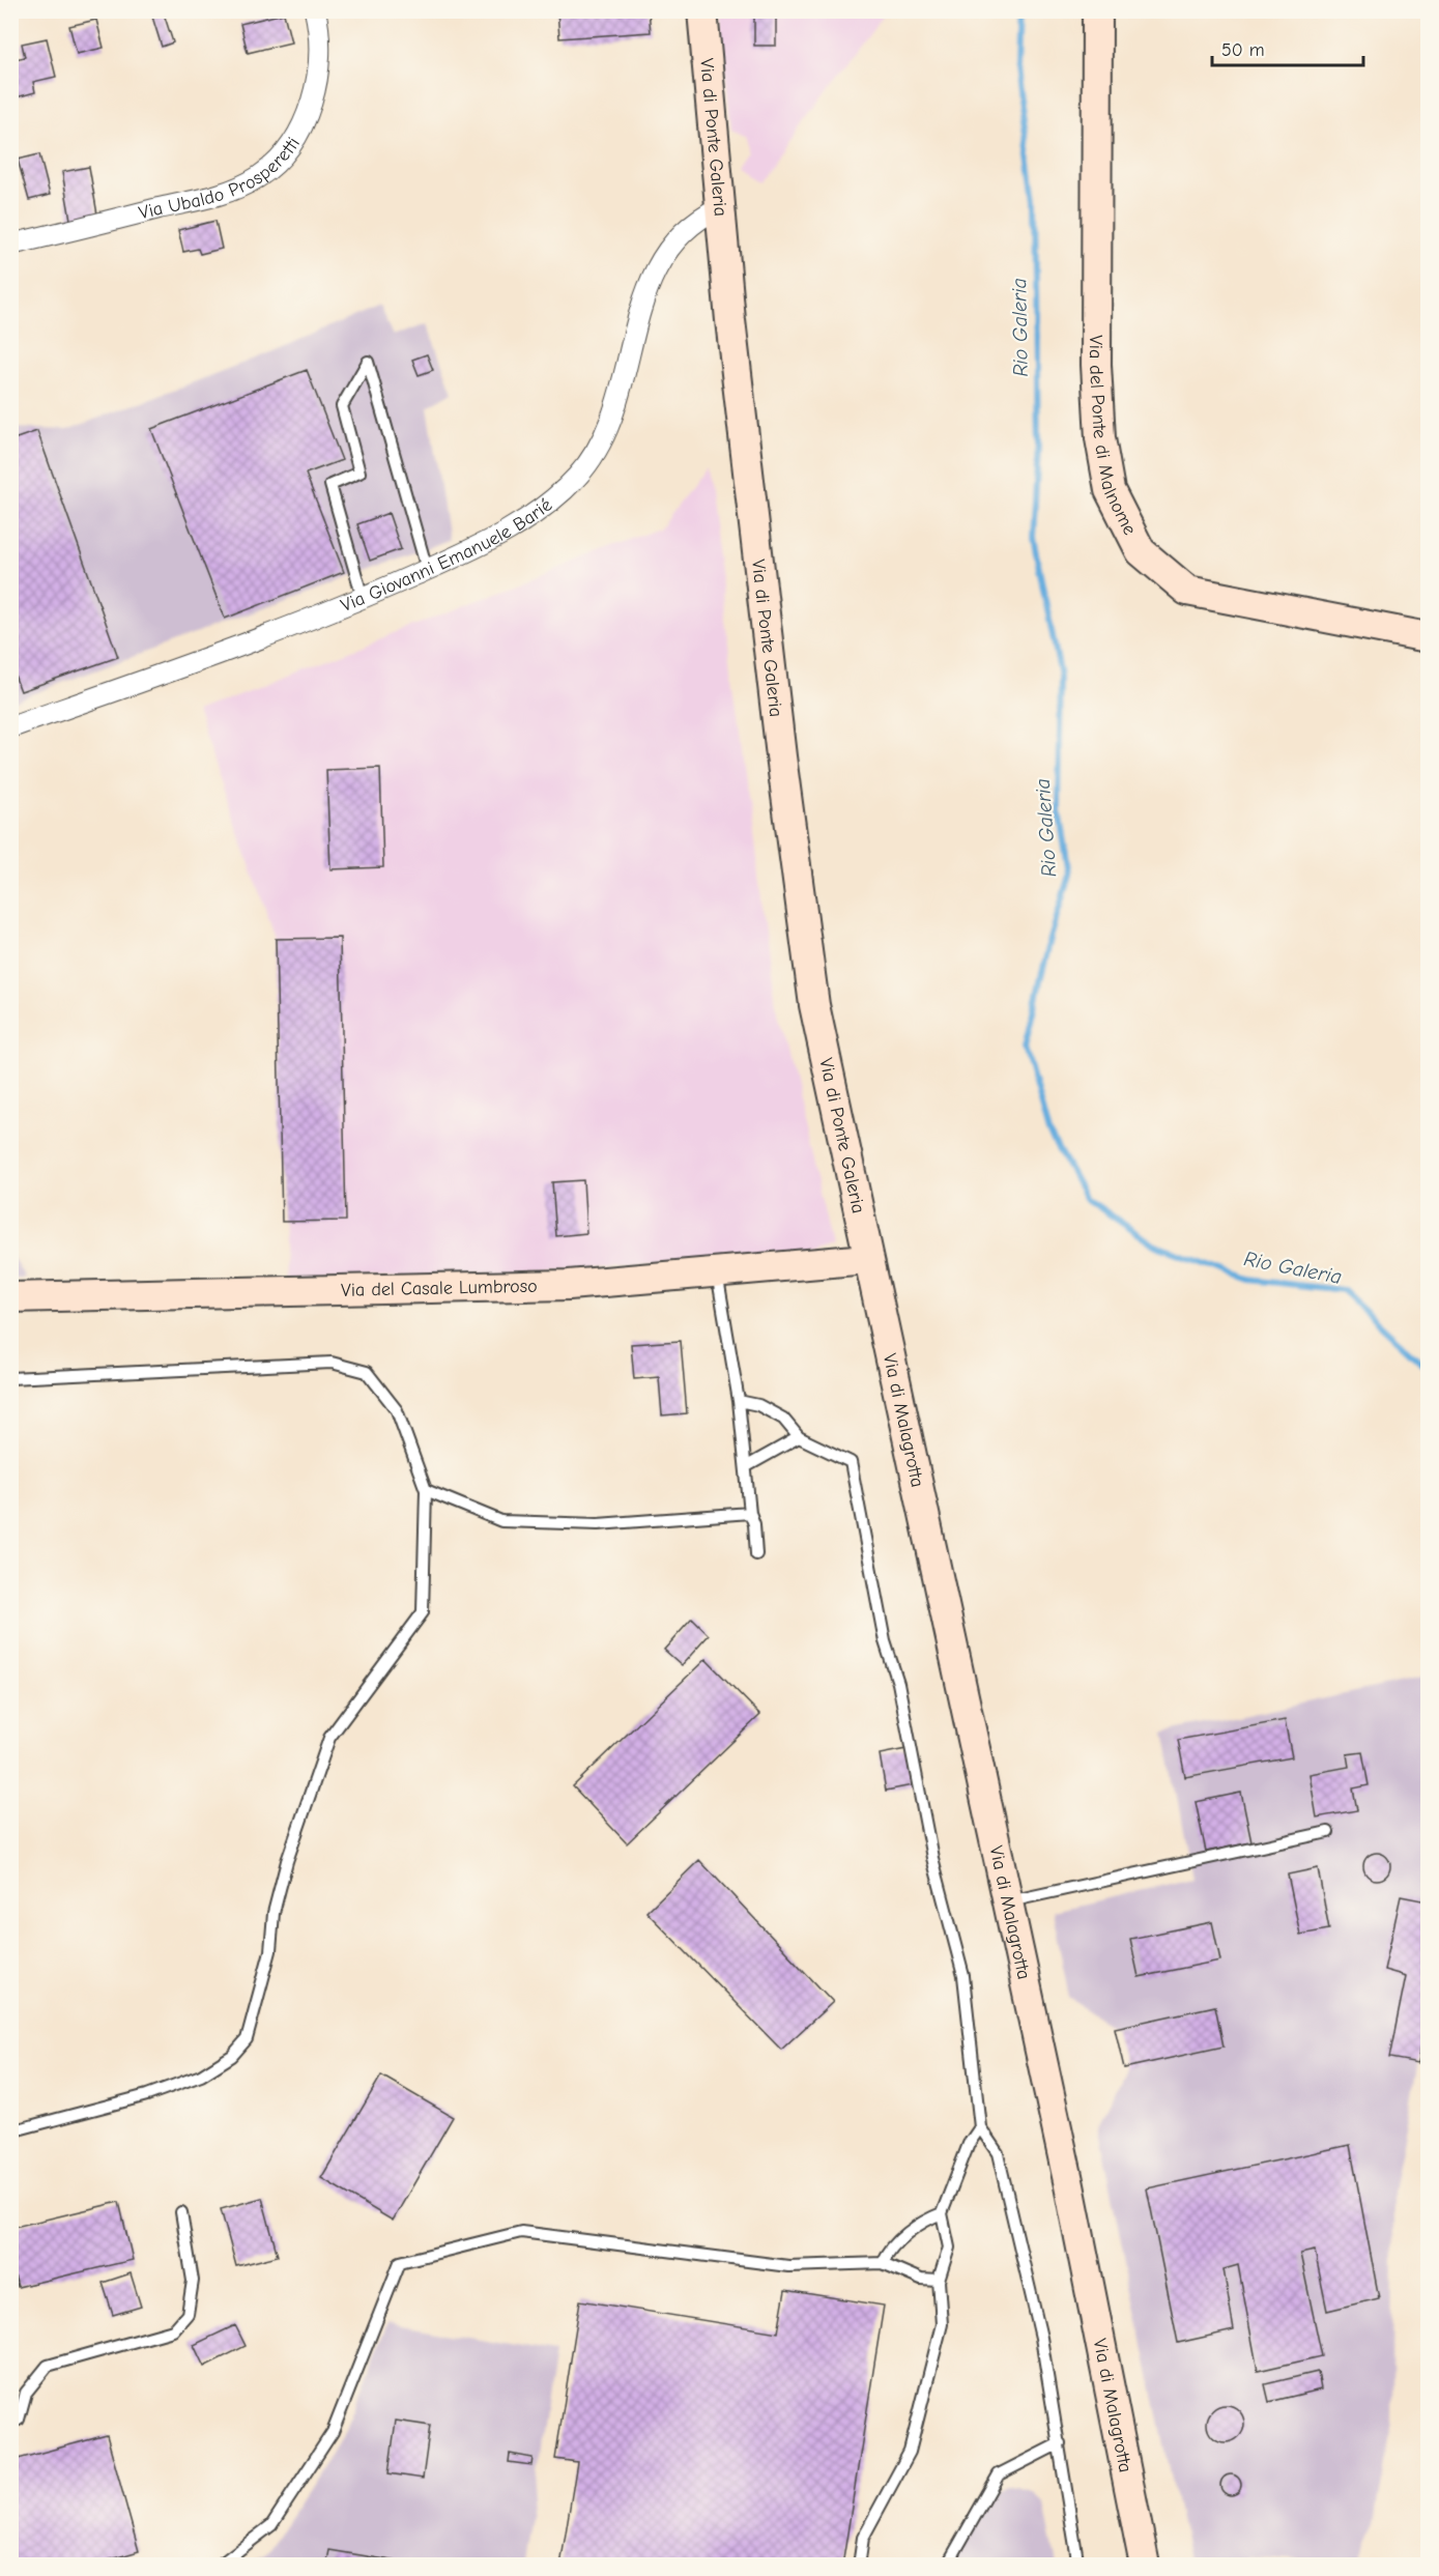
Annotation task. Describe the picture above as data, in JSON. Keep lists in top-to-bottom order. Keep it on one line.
{"streets":{"main road":["Via di Ponte Galeria","Via del Ponte di Malnome","Via del Casale Lumbroso","Via di Malagrotta"],"street":["Via Ubaldo Prosperetti","Via Giovanni Emanuele Barié"]},"crossings":[["Via di Ponte Galeria","Via Giovanni Emanuele Barié"],["Via di Ponte Galeria","Via del Casale Lumbroso"],["Via di Ponte Galeria","Via di Malagrotta"],["Via del Casale Lumbroso","Via di Malagrotta"]],"water":["Rio Galeria"],"scale_bar":"50 m"}
